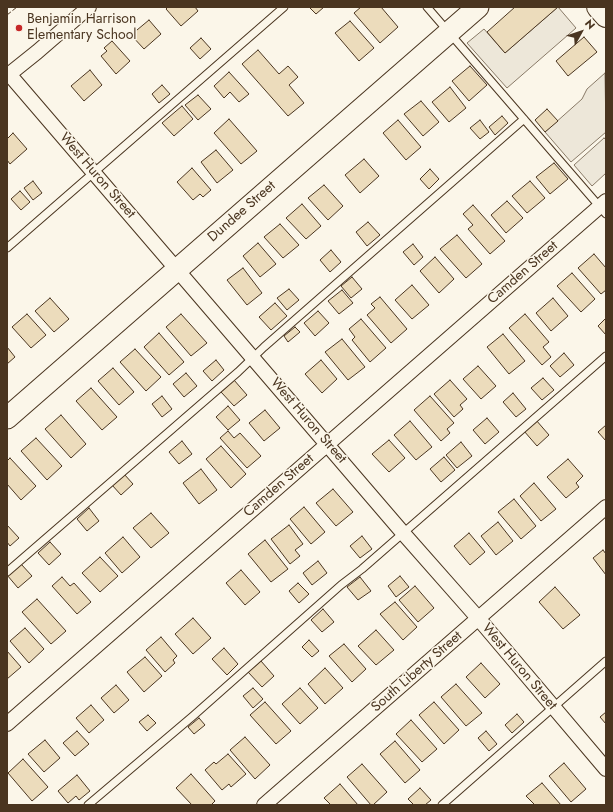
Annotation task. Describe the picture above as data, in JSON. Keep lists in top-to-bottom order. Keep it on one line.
{"streets":{"street":["West Huron Street","Dundee Street","Camden Street","South Liberty Street"]},"crossings":[["West Huron Street","Dundee Street"],["West Huron Street","Camden Street"],["West Huron Street","South Liberty Street"]],"places":["Benjamin Harrison Elementary School"],"north":"top right"}
